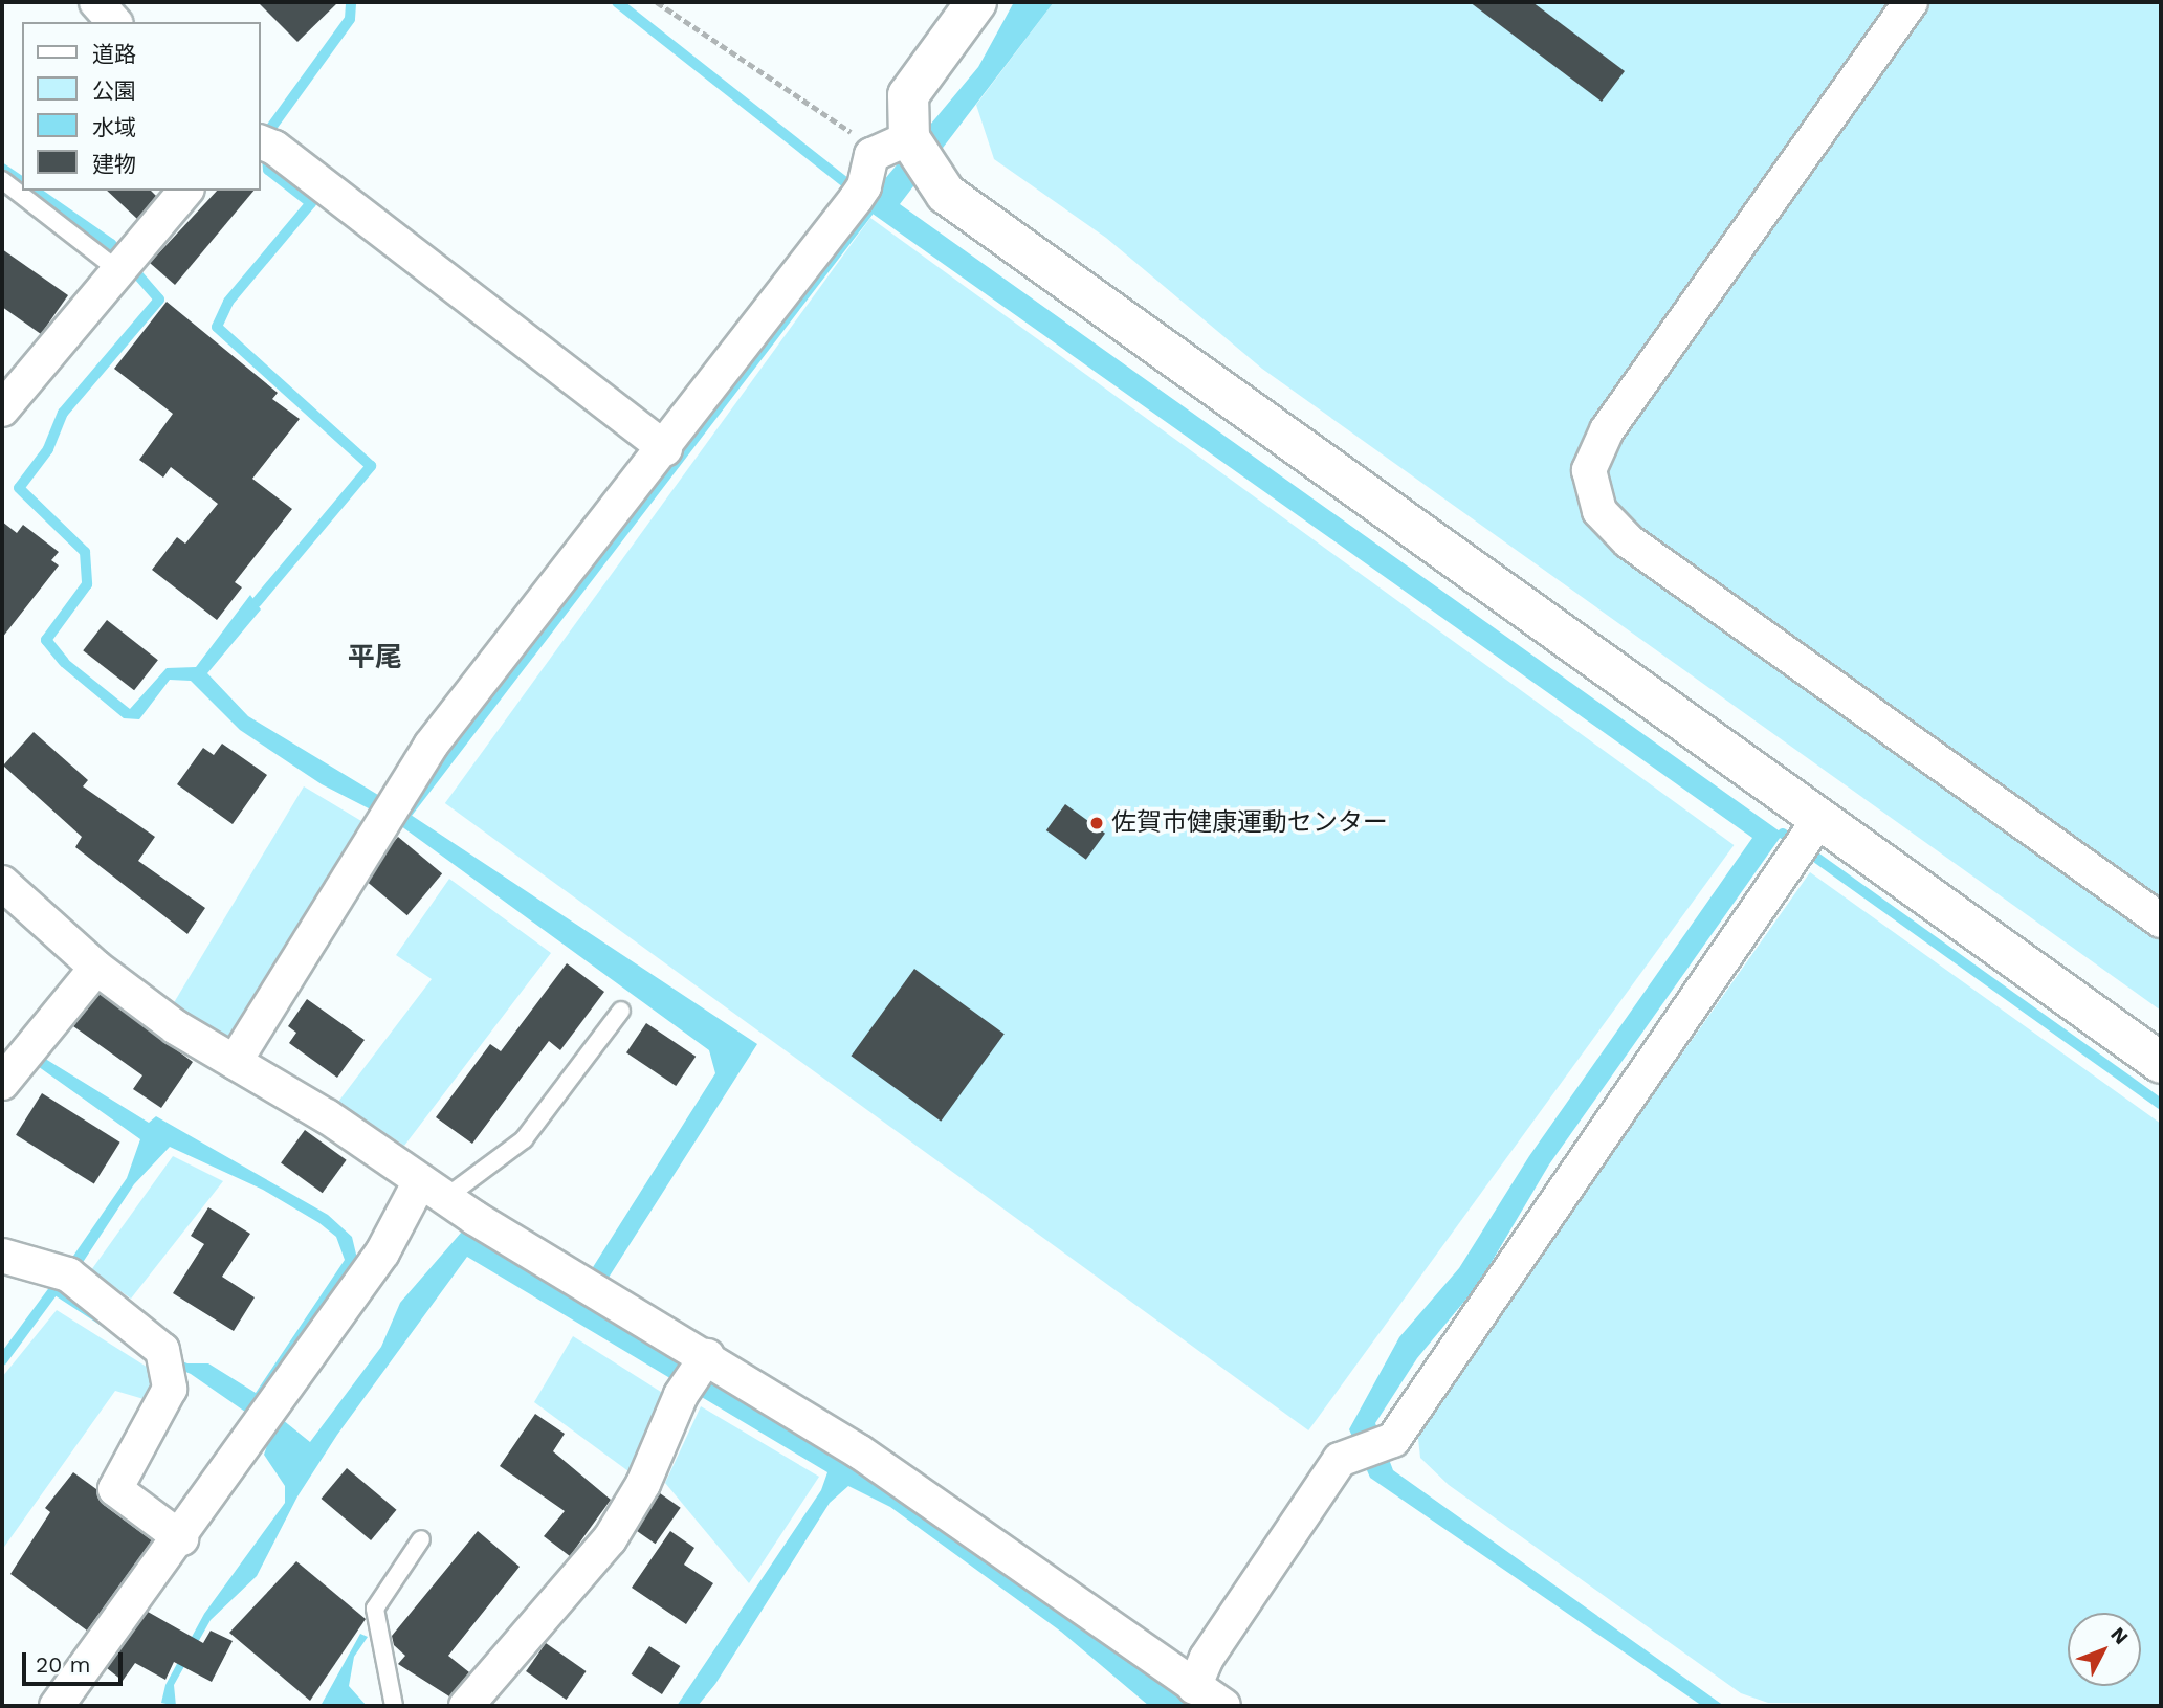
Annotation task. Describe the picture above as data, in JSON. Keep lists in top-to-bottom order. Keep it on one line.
{"districts":["平尾"],"places":["佐賀市健康運動センター"],"legend":["道路","公園","水域","建物"],"scale_bar":"20 m","north":"top right"}
